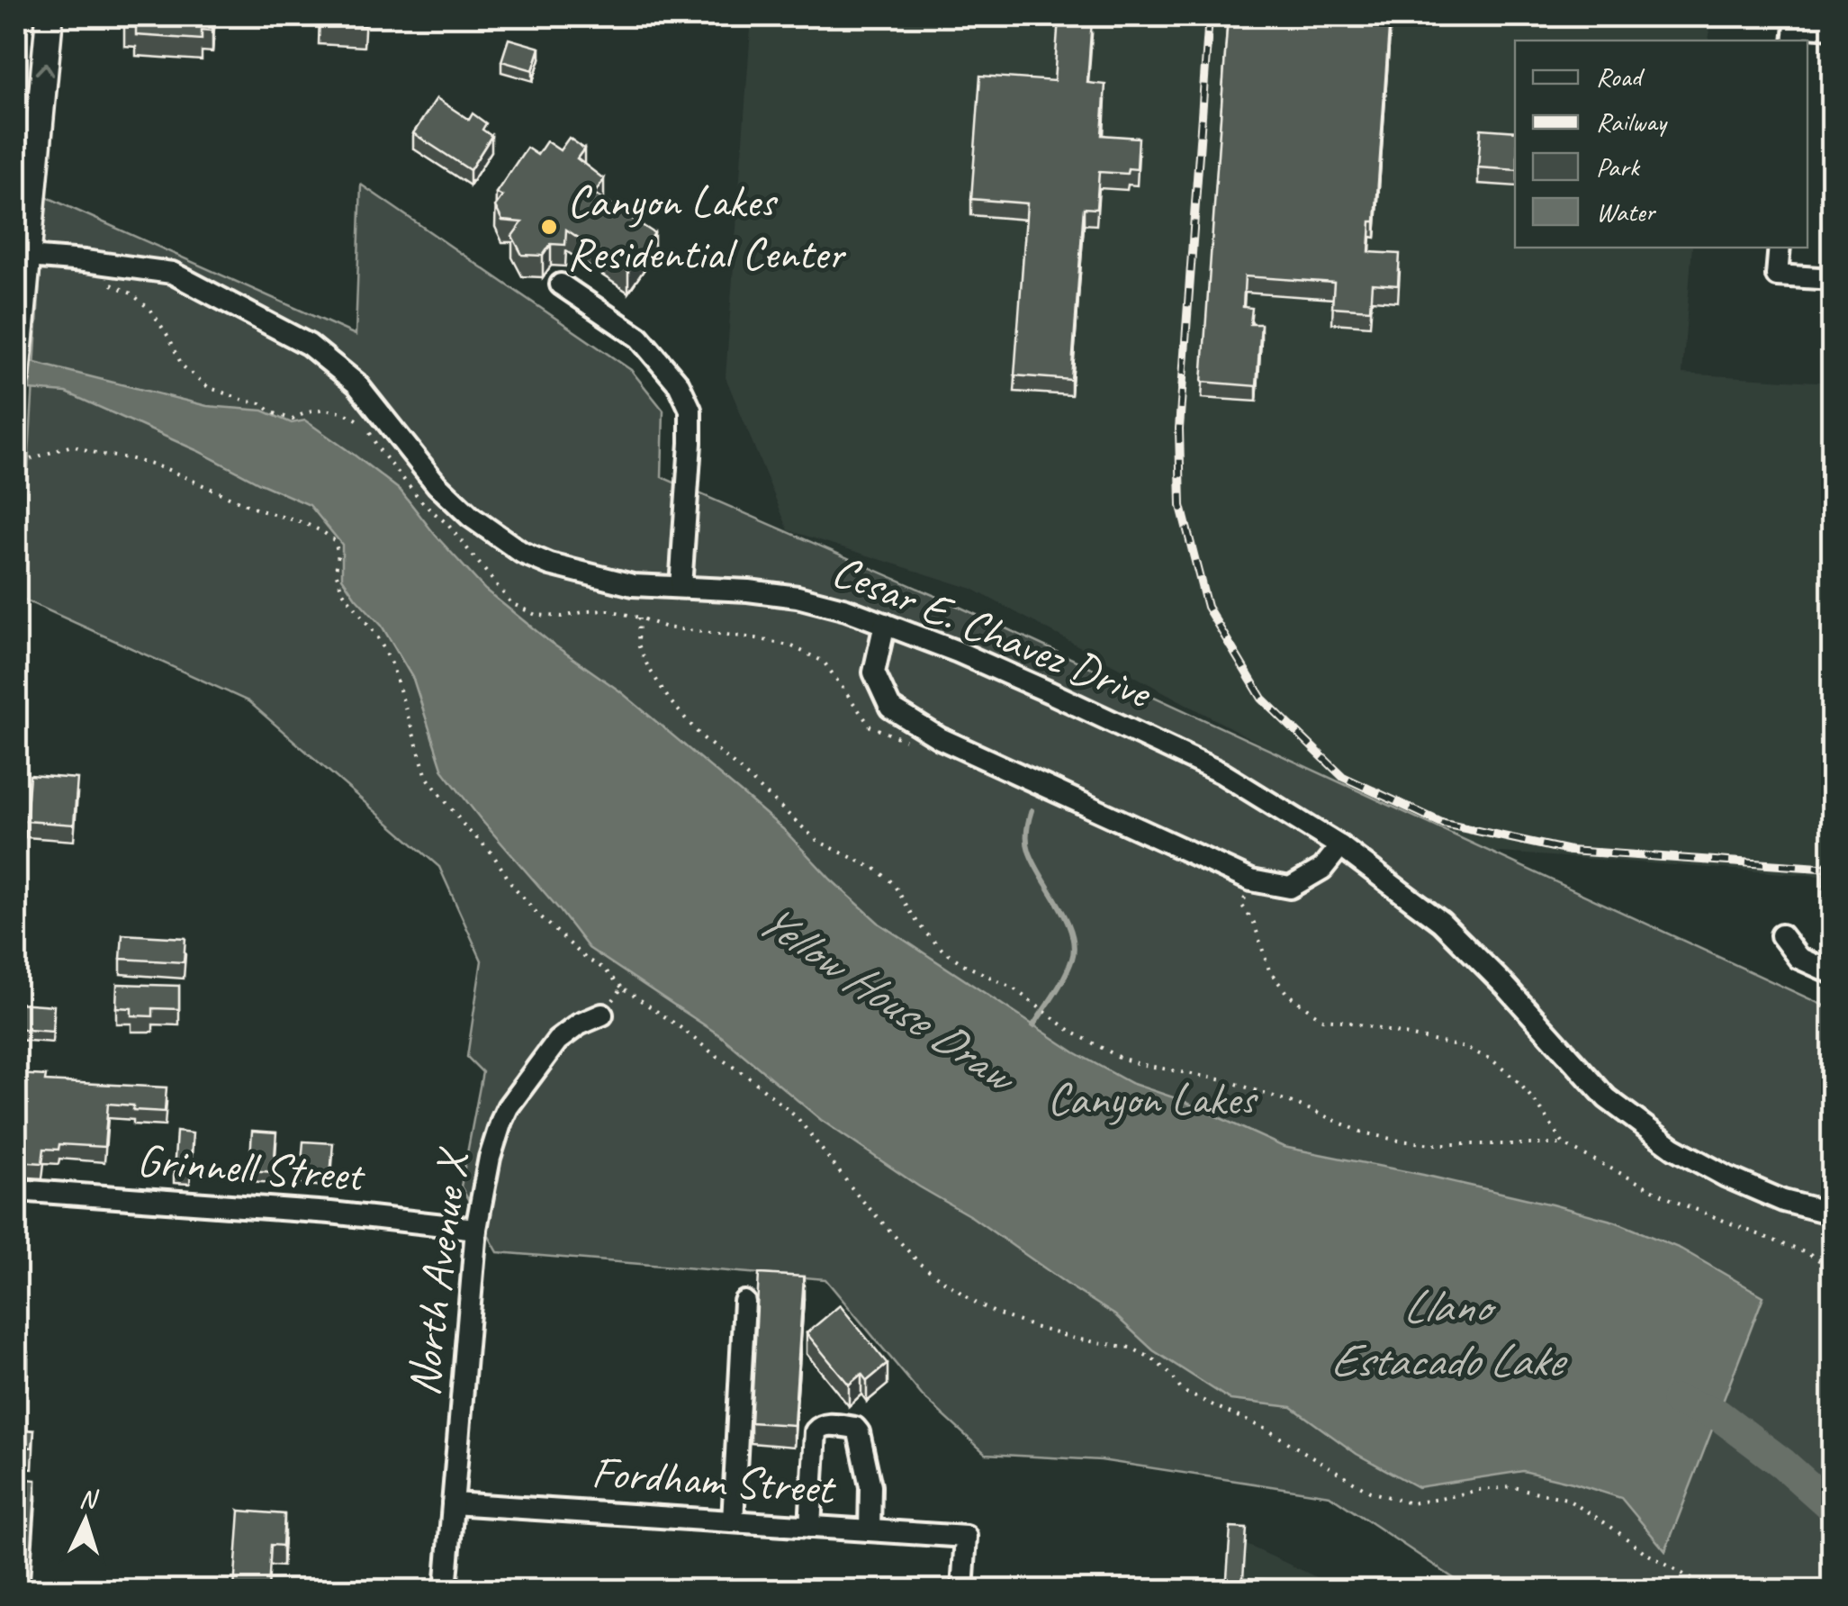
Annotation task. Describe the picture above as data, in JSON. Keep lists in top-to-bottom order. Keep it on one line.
{"streets":{"street":["Cesar E. Chavez Drive","Grinnell Street","North Avenue X","Fordham Street"]},"crossings":[["Grinnell Street","North Avenue X"],["North Avenue X","Fordham Street"]],"water":["Yellow House Draw","Llano Estacado Lake"],"parks":["Canyon Lakes"],"places":["Canyon Lakes Residential Center"],"legend":["Road","Railway","Park","Water"],"north":"top"}
